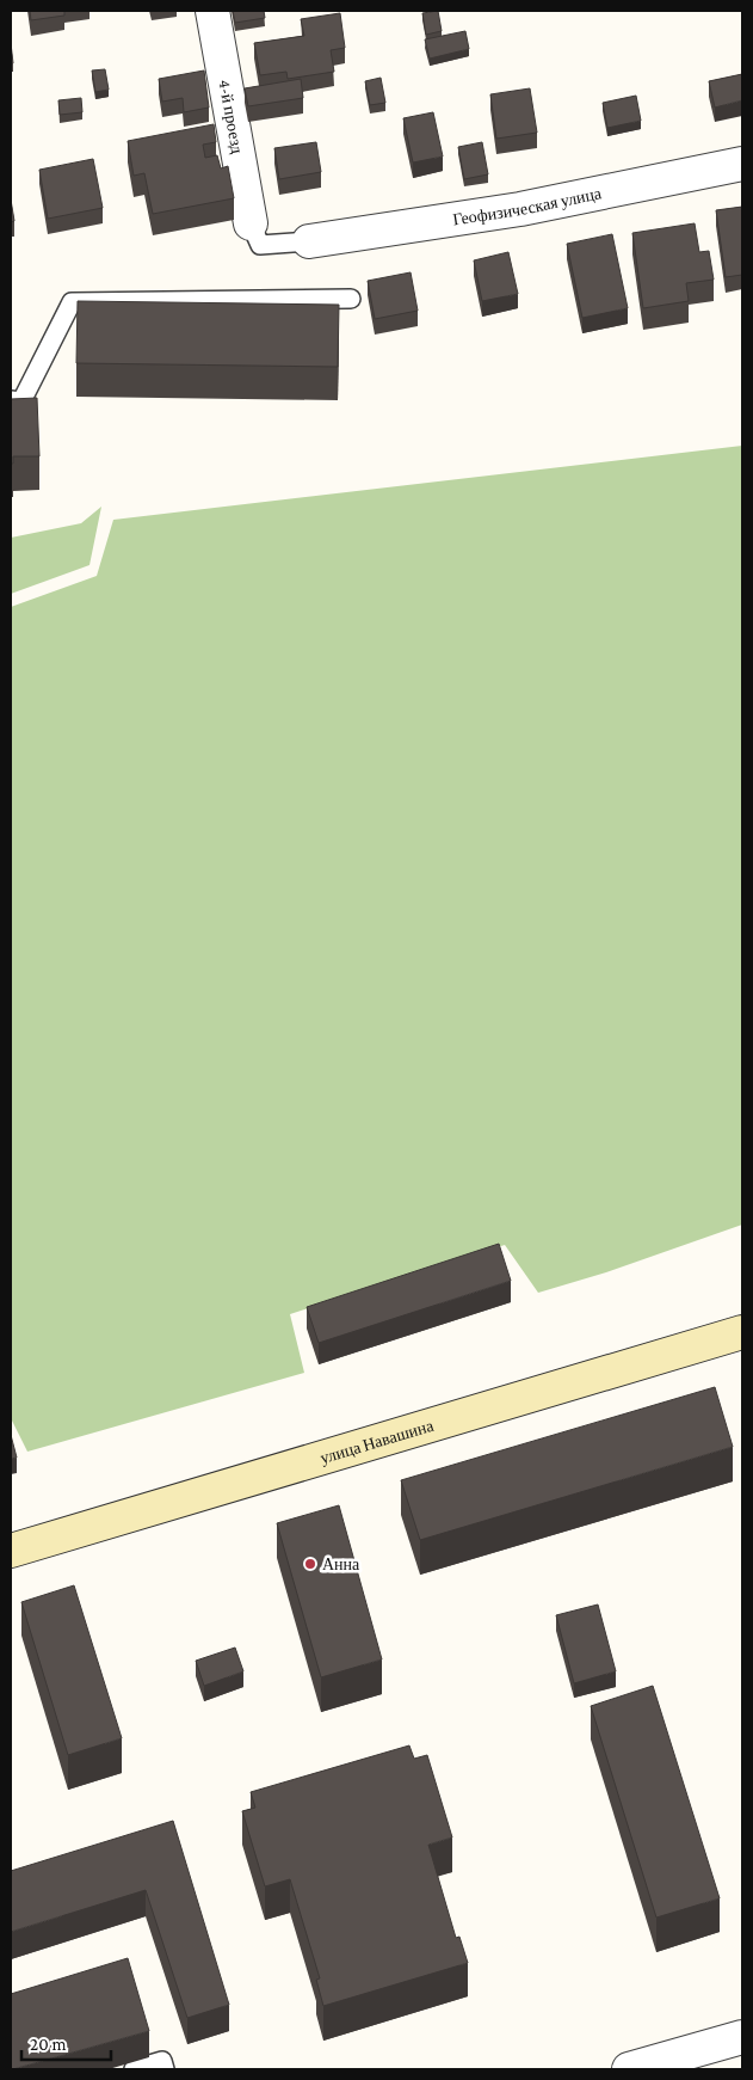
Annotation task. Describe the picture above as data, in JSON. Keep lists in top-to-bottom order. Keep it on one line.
{"streets":{"main road":["улица Навашина"],"street":["4-й проезд","Геофизическая улица"]},"places":["Анна"],"scale_bar":"20 m"}
